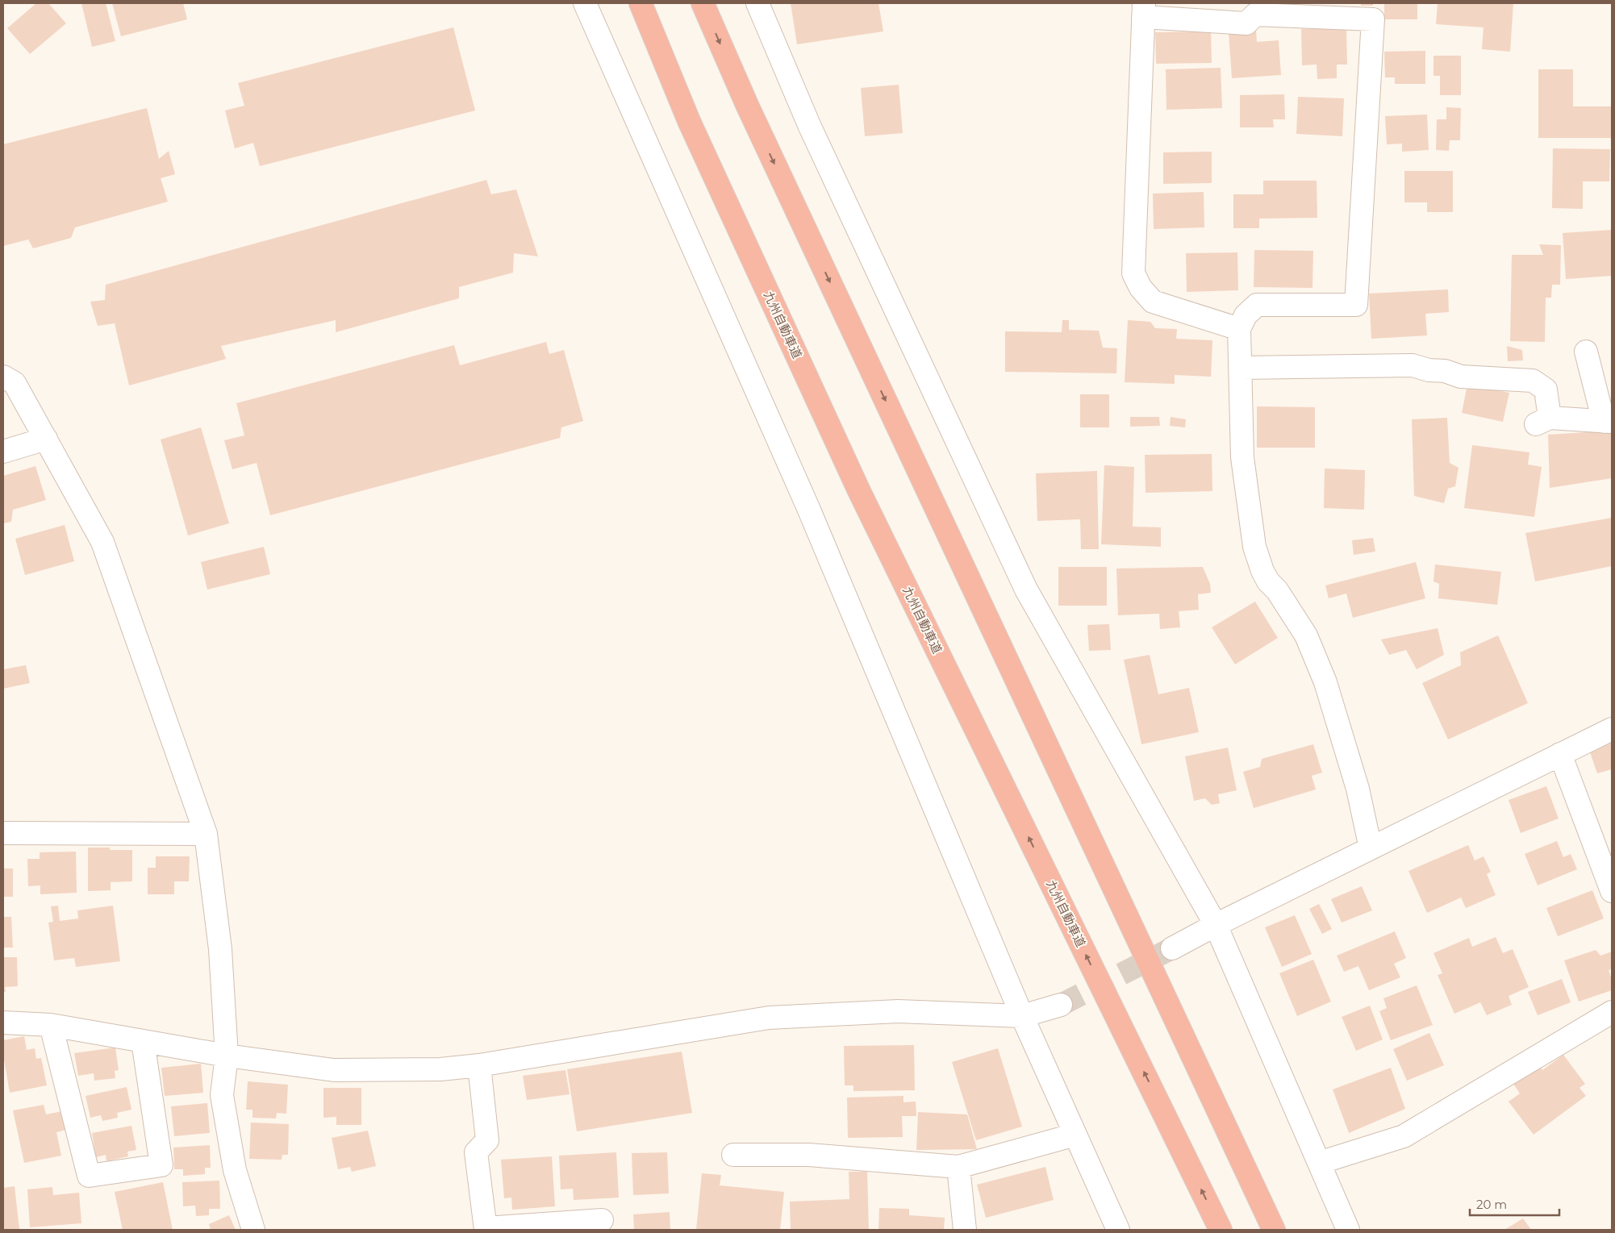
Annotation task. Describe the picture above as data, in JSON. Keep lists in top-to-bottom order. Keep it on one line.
{"streets":{"highway":["九州自動車道"]},"scale_bar":"20 m"}
